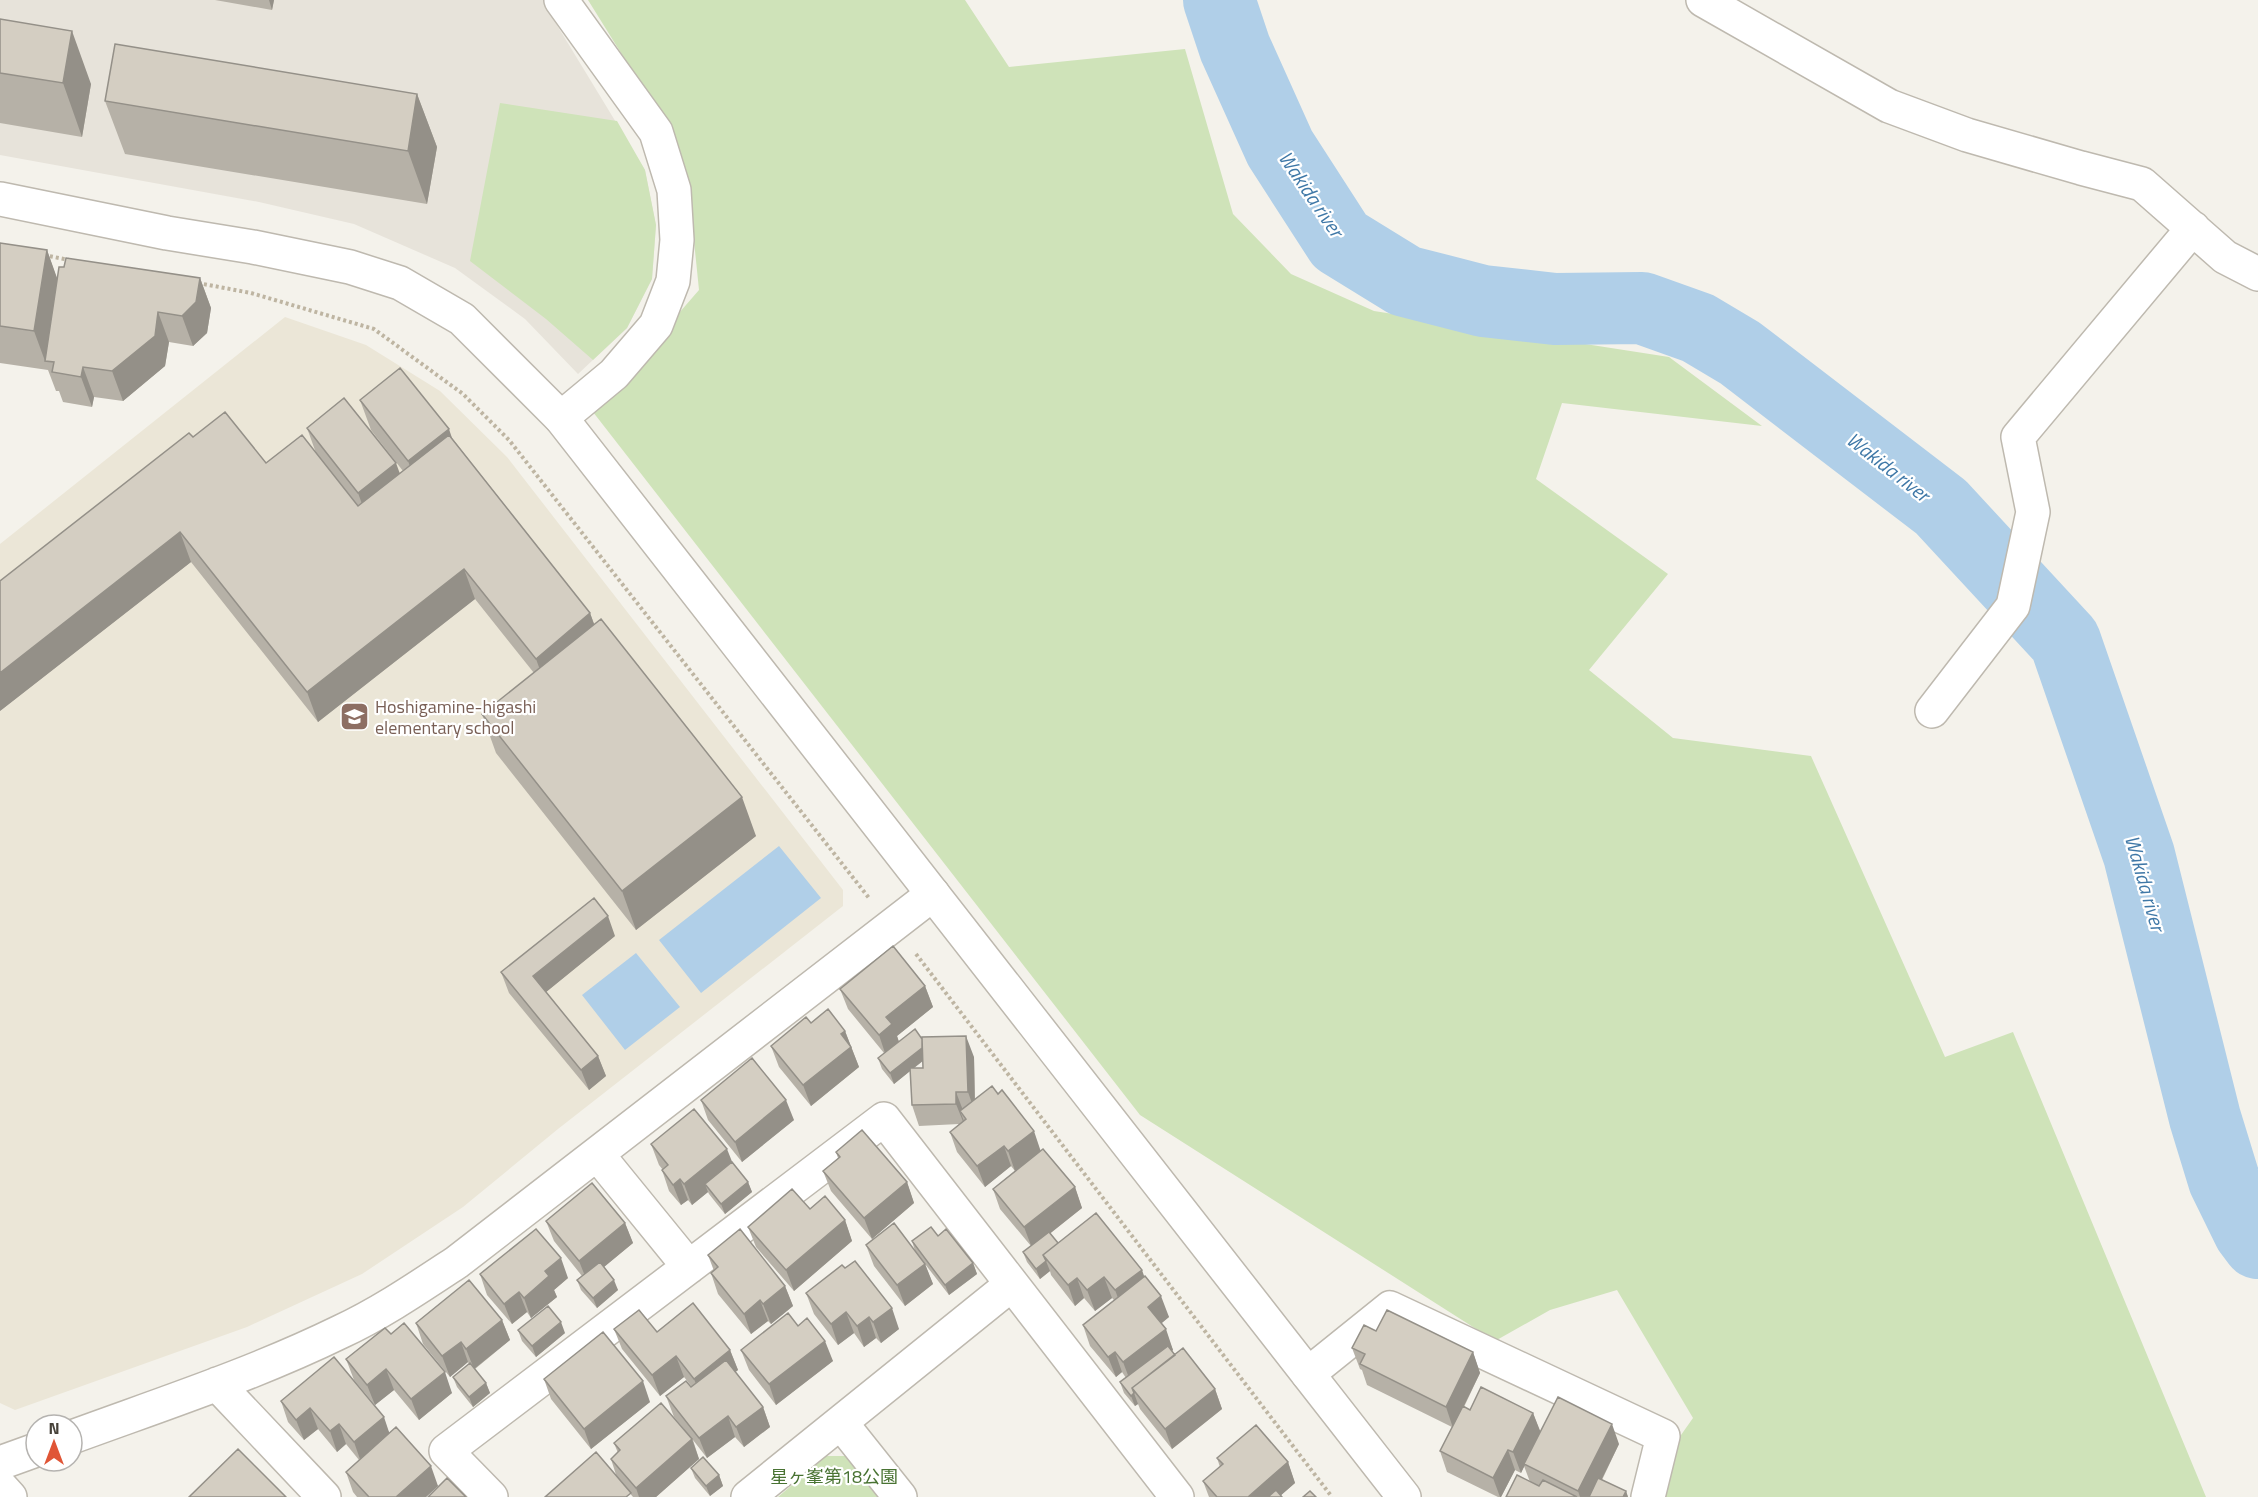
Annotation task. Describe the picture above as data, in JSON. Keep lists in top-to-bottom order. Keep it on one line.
{"water":["Wakida river"],"parks":["星ヶ峯第18公園"],"places":{"school or university":["Hoshigamine-higashi elementary school"]},"north":"top"}
